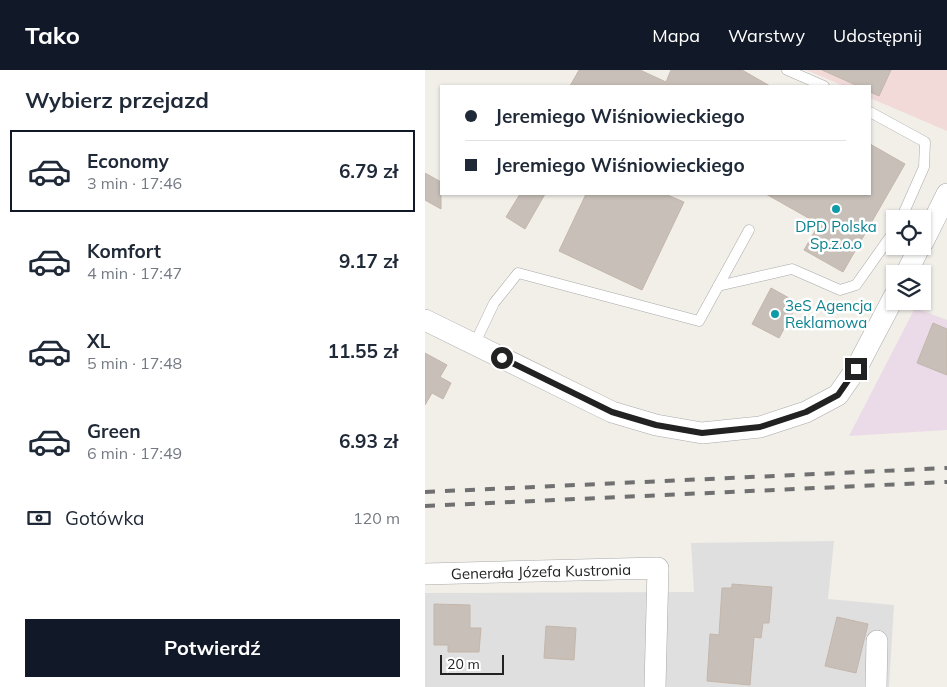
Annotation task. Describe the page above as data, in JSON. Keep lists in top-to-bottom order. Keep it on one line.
{"streets":{"street":["Generała Józefa Kustronia"]},"places":["DPD Polska Sp.z.o.o","3eS Agencja Reklamowa"],"scale_bar":"20 m","page":{"header":"Tako","nav":["Mapa","Warstwy","Udostępnij"],"heading":"Wybierz przejazd","banner":["Jeremiego Wiśniowieckiego","Jeremiego Wiśniowieckiego"],"list":[{"name":"Economy","note":"3 min · 17:46","value":"6.79 zł"},{"name":"Komfort","note":"4 min · 17:47","value":"9.17 zł"},{"name":"XL","note":"5 min · 17:48","value":"11.55 zł"},{"name":"Green","note":"6 min · 17:49","value":"6.93 zł"}],"pay":["Gotówka","120 m"],"buttons":"Potwierdź","scale":"20 m"}}
